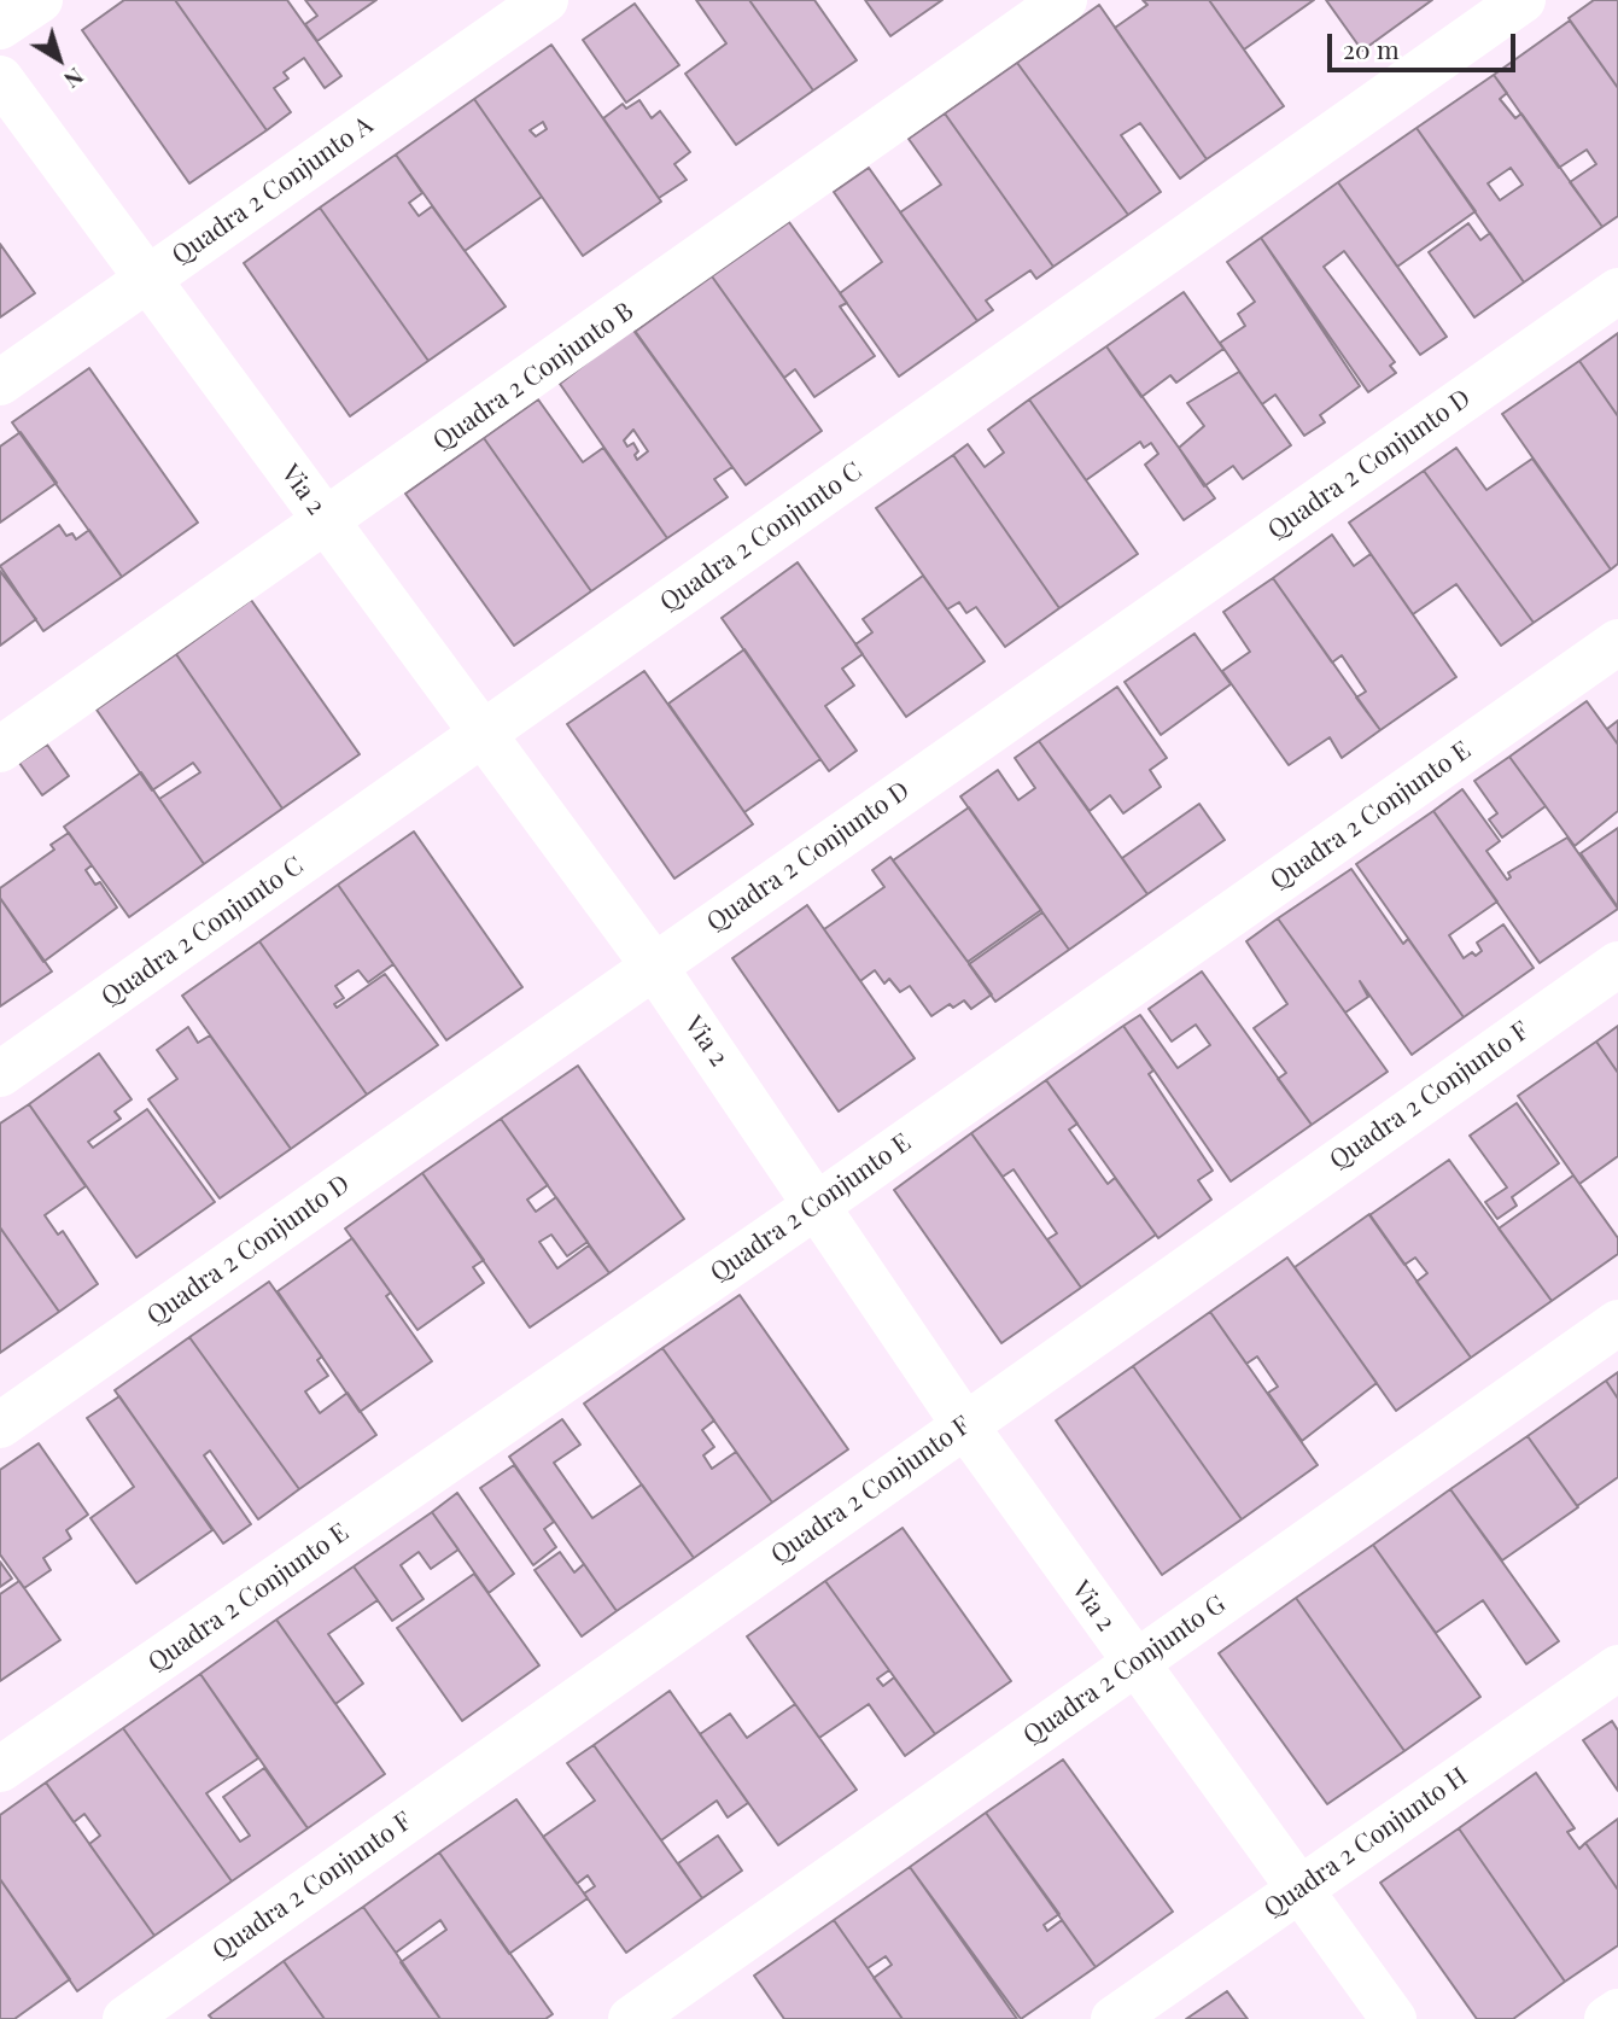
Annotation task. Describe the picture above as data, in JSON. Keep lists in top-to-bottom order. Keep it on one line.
{"streets":{"street":["Quadra 2 Conjunto A","Quadra 2 Conjunto B","Quadra 2 Conjunto D","Via 2","Quadra 2 Conjunto C","Quadra 2 Conjunto E","Quadra 2 Conjunto F","Quadra 2 Conjunto G","Quadra 2 Conjunto H"]},"crossings":[["Quadra 2 Conjunto A","Via 2"],["Quadra 2 Conjunto B","Via 2"],["Quadra 2 Conjunto D","Via 2"],["Via 2","Quadra 2 Conjunto C"],["Via 2","Quadra 2 Conjunto E"],["Via 2","Quadra 2 Conjunto F"],["Via 2","Quadra 2 Conjunto G"],["Via 2","Quadra 2 Conjunto H"]],"scale_bar":"20 m","north":"bottom right"}
